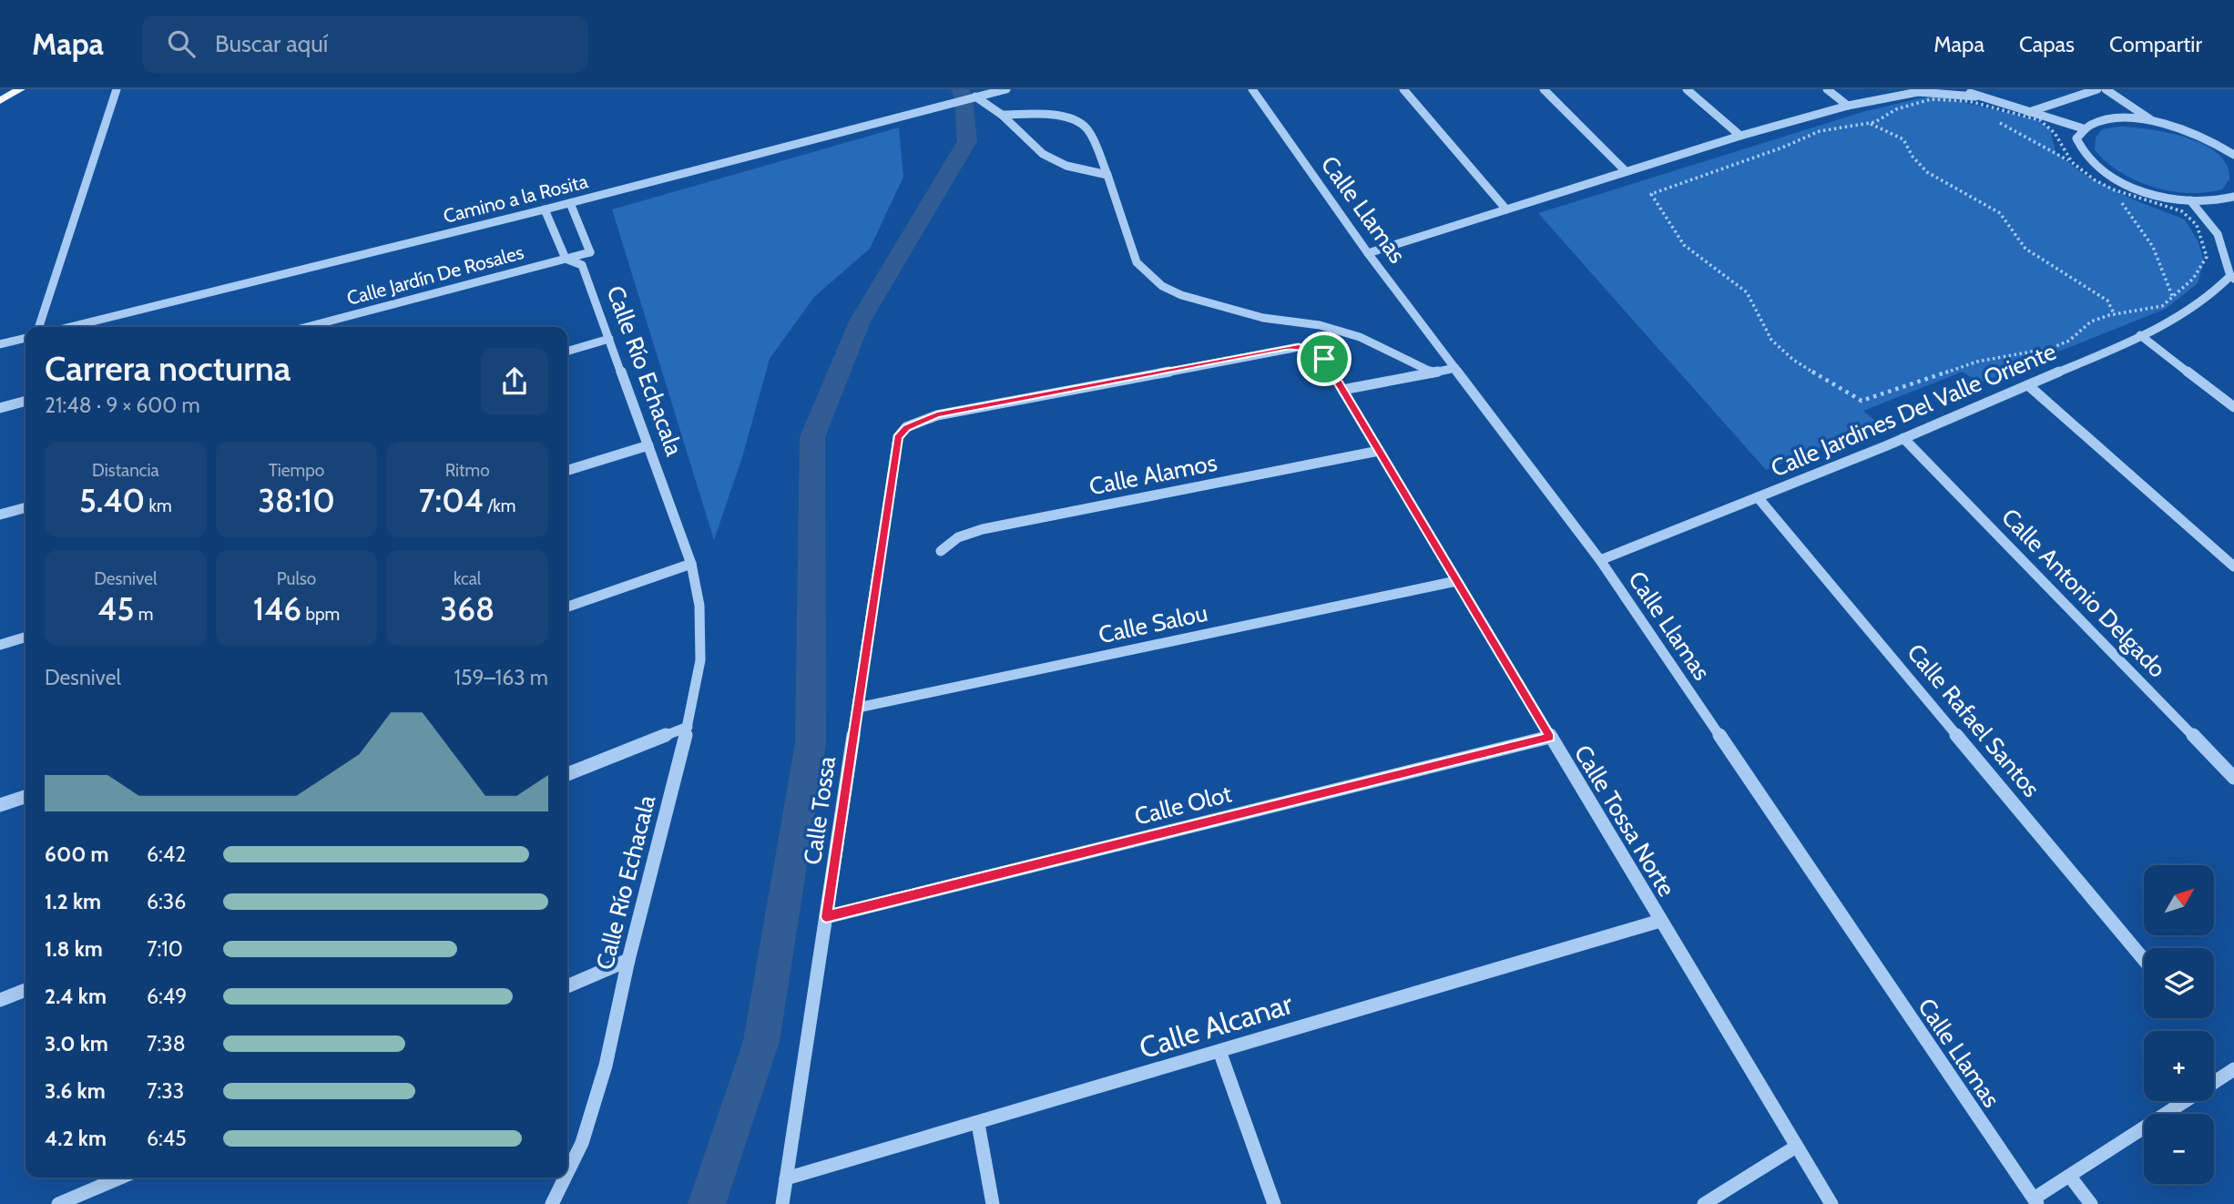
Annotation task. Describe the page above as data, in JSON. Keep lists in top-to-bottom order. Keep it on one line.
{"streets":{"street":["Camino a la Rosita","Calle Llamas","Calle Jardín De Rosales","Calle Río Echacala","Calle Jardines Del Valle Oriente","Calle Alamos","Calle Antonio Delgado","Calle Salou","Calle Rafael Santos","Calle Olot","Calle Tossa","Calle Tossa Norte","Calle Alcanar"]},"crossings":[["Calle Llamas","Calle Jardines Del Valle Oriente"],["Calle Jardín De Rosales","Calle Río Echacala"],["Calle Jardines Del Valle Oriente","Calle Antonio Delgado"],["Calle Jardines Del Valle Oriente","Calle Rafael Santos"],["Calle Alamos","Calle Tossa Norte"],["Calle Salou","Calle Tossa"],["Calle Salou","Calle Tossa Norte"],["Calle Olot","Calle Tossa"],["Calle Olot","Calle Tossa Norte"],["Calle Tossa","Calle Tossa Norte"],["Calle Tossa","Calle Alcanar"],["Calle Tossa Norte","Calle Alcanar"]],"north":"top right","page":{"header":"Mapa","search":"Buscar aquí","nav":["Mapa","Capas","Compartir"],"heading":["Carrera nocturna","21:48 · 9 × 600 m"],"stats":[["Distancia","5.40 km"],["Tiempo","38:10"],["Ritmo","7:04 /km"],["Desnivel","45 m"],["Pulso","146 bpm"],["kcal","368"]],"chart":["Desnivel","159–163 m"],"list":[{"name":"600 m","note":"6:42"},{"name":"1.2 km","note":"6:36"},{"name":"1.8 km","note":"7:10"},{"name":"2.4 km","note":"6:49"},{"name":"3.0 km","note":"7:38"},{"name":"3.6 km","note":"7:33"},{"name":"4.2 km","note":"6:45"}],"map_buttons":["+","−"]}}
